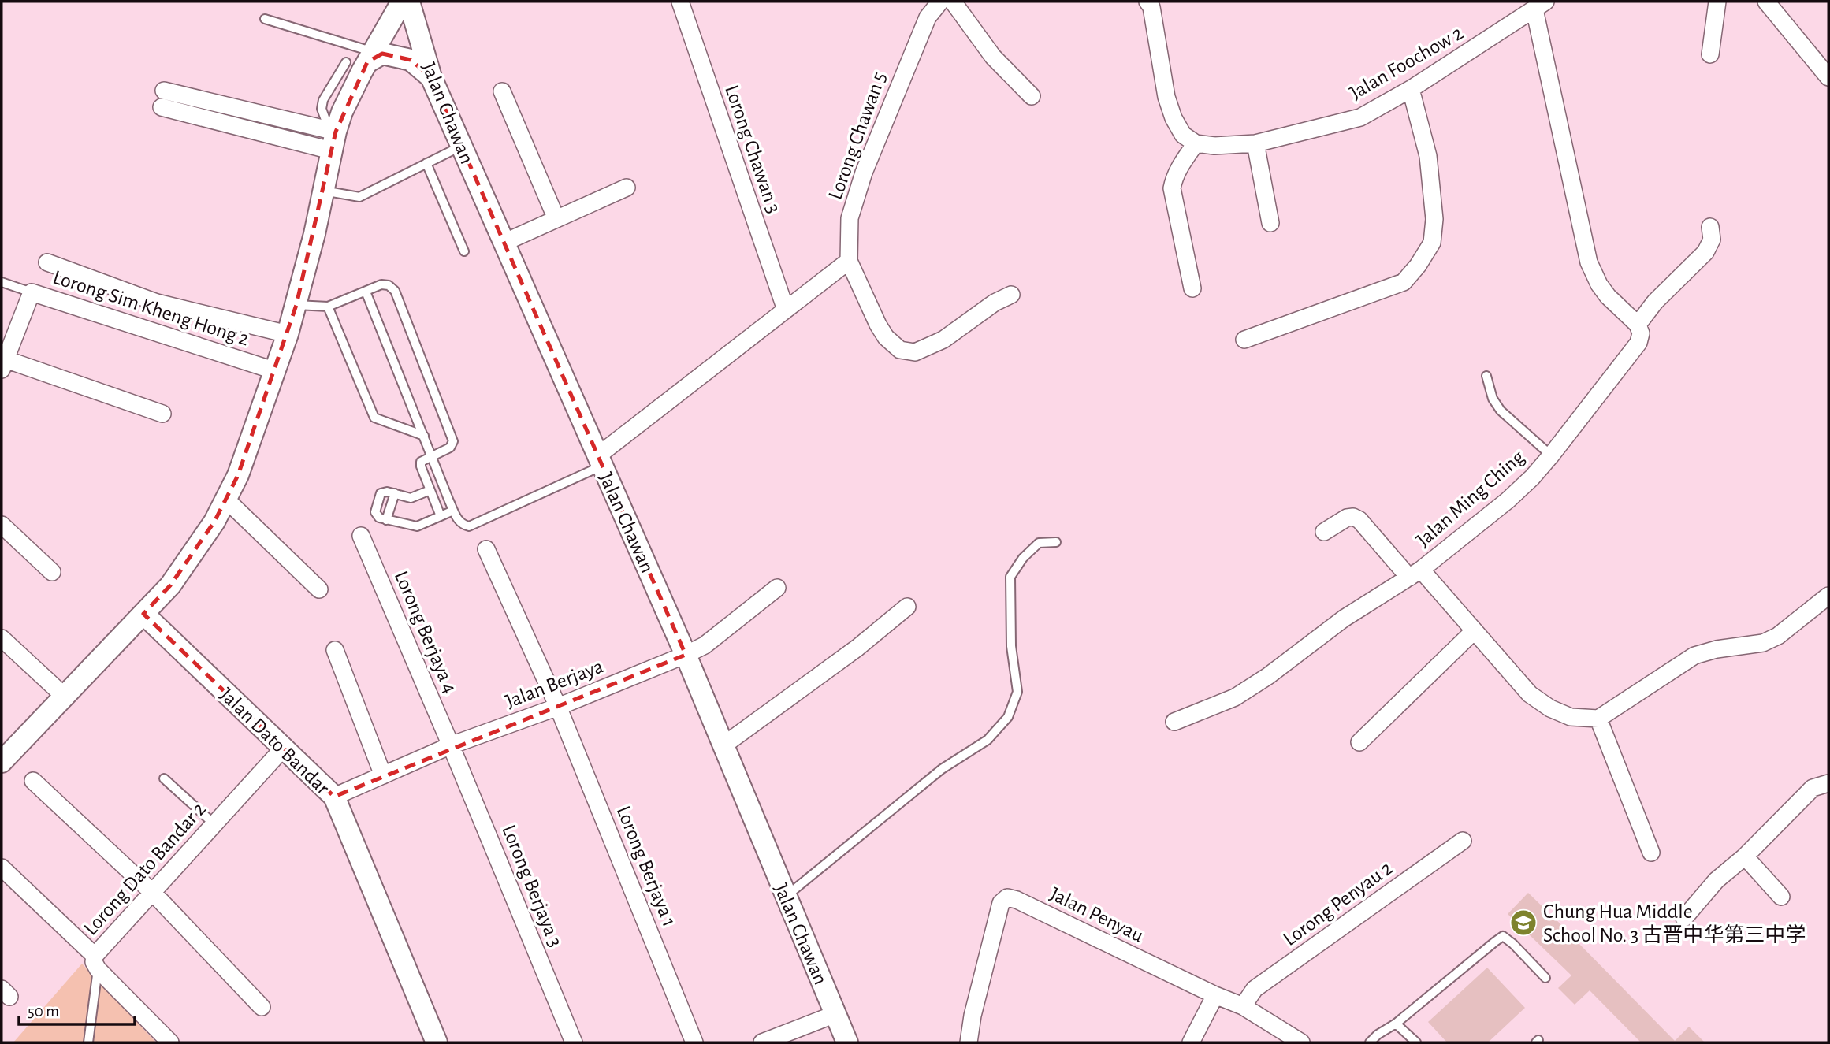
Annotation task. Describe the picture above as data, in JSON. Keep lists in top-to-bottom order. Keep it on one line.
{"streets":{"street":["Jalan Foochow 2","Jalan Chawan","Lorong Chawan 5","Lorong Chawan 3","Lorong Sim Kheng Hong 2","Jalan Ming Ching","Lorong Berjaya 4","Jalan Berjaya","Jalan Dato Bandar","Lorong Berjaya 1","Lorong Dato Bandar 2","Lorong Berjaya 3","Lorong Penyau 2","Jalan Penyau"]},"crossings":[["Jalan Chawan","Jalan Berjaya"],["Lorong Berjaya 4","Jalan Berjaya"],["Lorong Berjaya 4","Lorong Berjaya 3"],["Jalan Berjaya","Jalan Dato Bandar"],["Jalan Berjaya","Lorong Berjaya 1"],["Jalan Berjaya","Lorong Berjaya 3"],["Jalan Dato Bandar","Lorong Dato Bandar 2"],["Lorong Penyau 2","Jalan Penyau"]],"places":{"school or university":["Chung Hua Middle School No. 3 古晋中华第三中学"]},"scale_bar":"50 m"}
